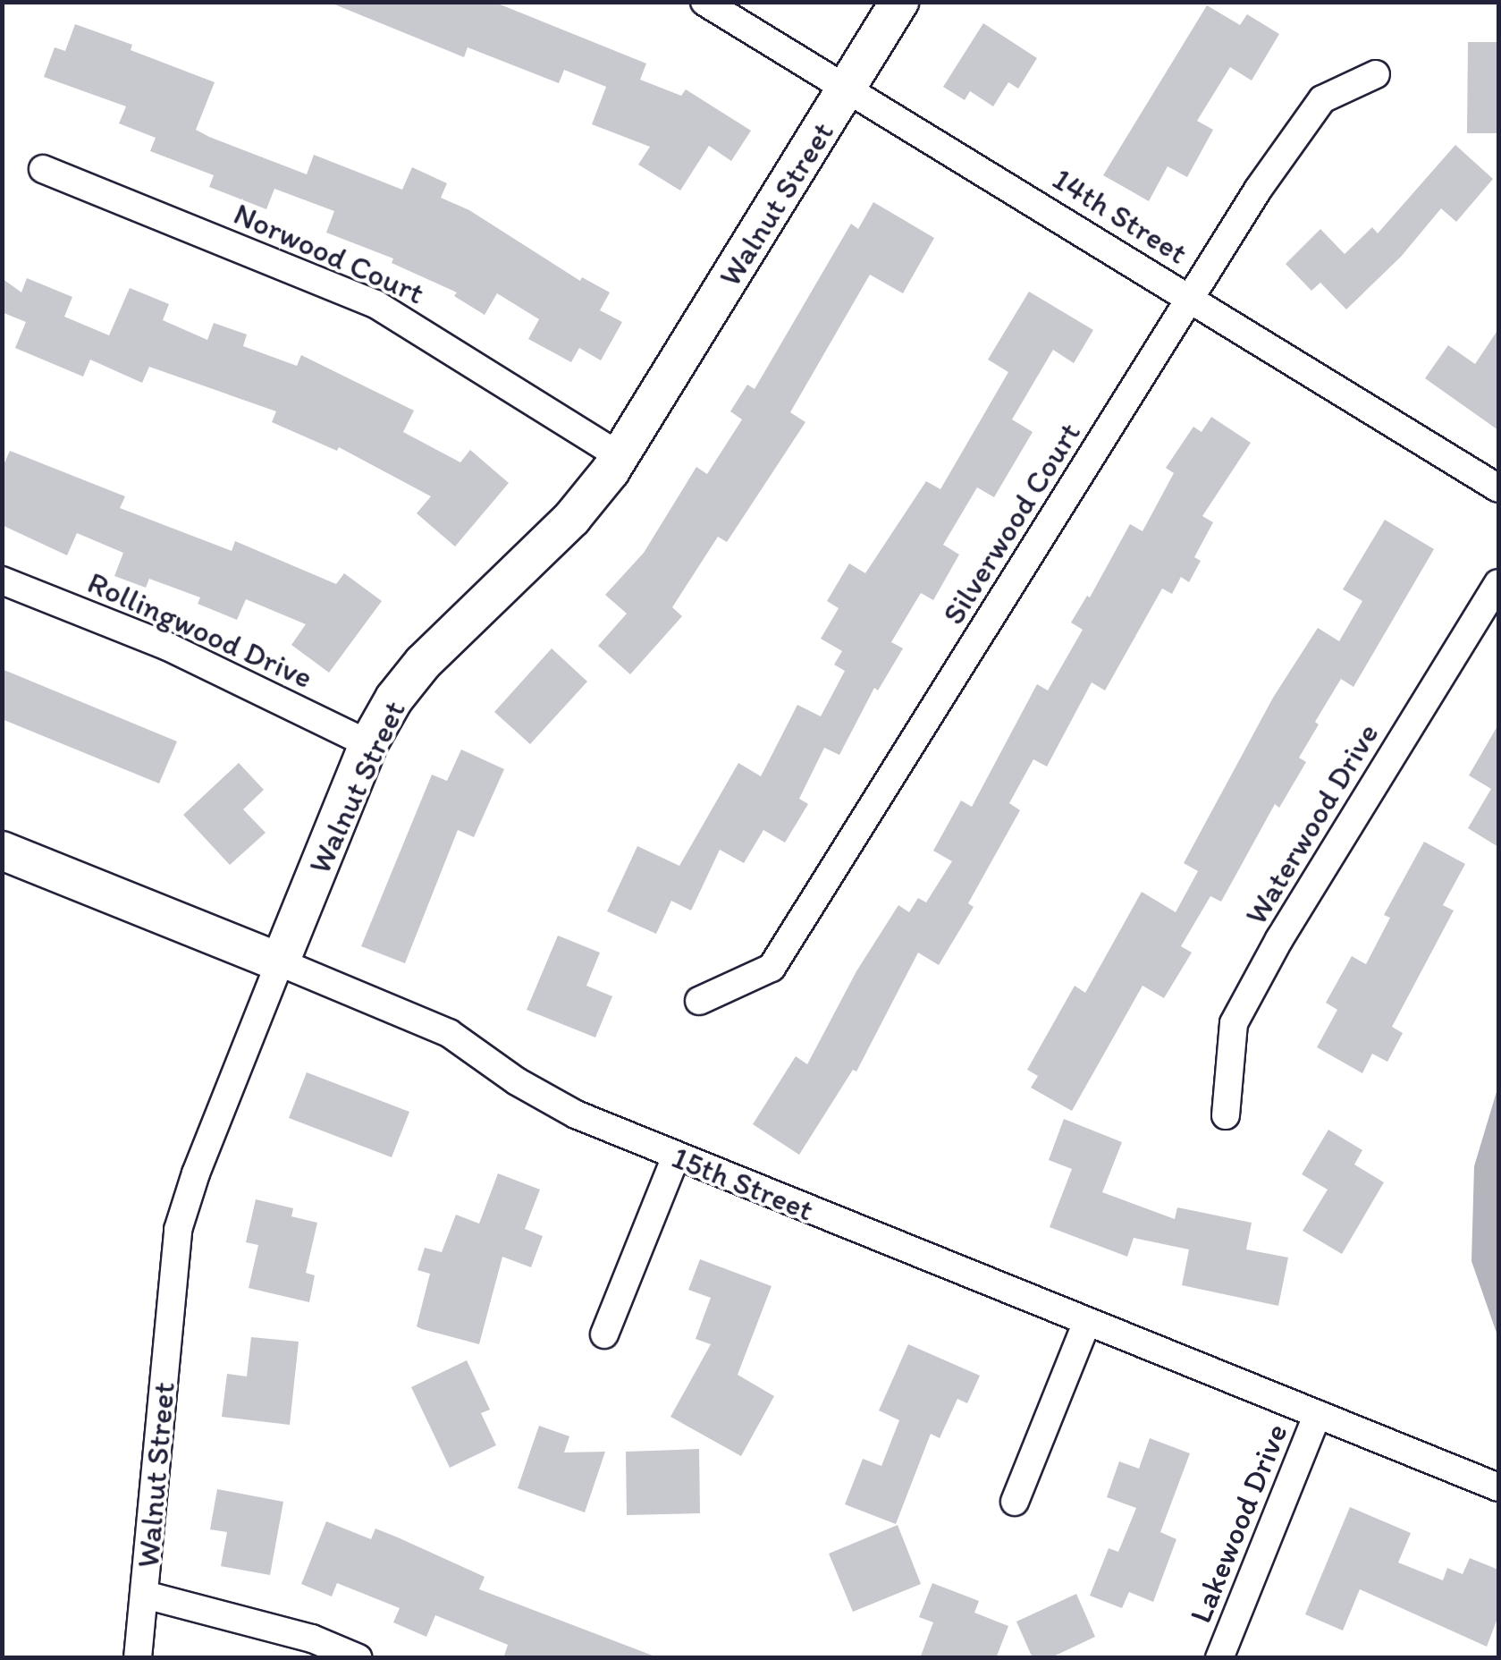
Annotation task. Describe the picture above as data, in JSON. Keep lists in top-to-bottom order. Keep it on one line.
{"streets":{"street":["Walnut Street","14th Street","Norwood Court","Silverwood Court","Rollingwood Drive","Waterwood Drive","15th Street","Lakewood Drive"]},"crossings":[["Walnut Street","14th Street"],["Walnut Street","Norwood Court"],["Walnut Street","Rollingwood Drive"],["Walnut Street","15th Street"],["14th Street","Silverwood Court"],["15th Street","Lakewood Drive"]]}
